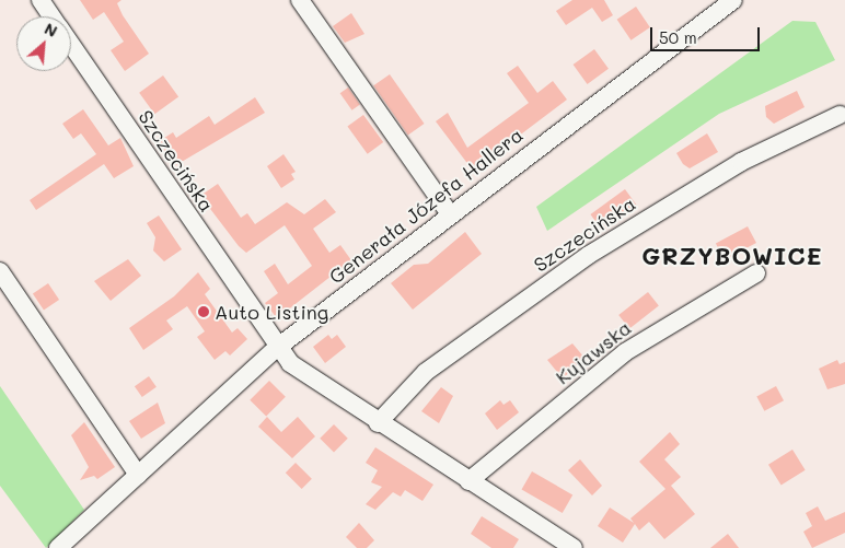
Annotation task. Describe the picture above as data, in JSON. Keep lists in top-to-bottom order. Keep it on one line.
{"streets":{"street":["Szczecińska","Generała Józefa Hallera","Kujawska"]},"crossings":[["Szczecińska","Generała Józefa Hallera"],["Szczecińska","Kujawska"]],"districts":["GRZYBOWICE"],"places":["Auto Listing"],"scale_bar":"50 m","north":"top right"}
